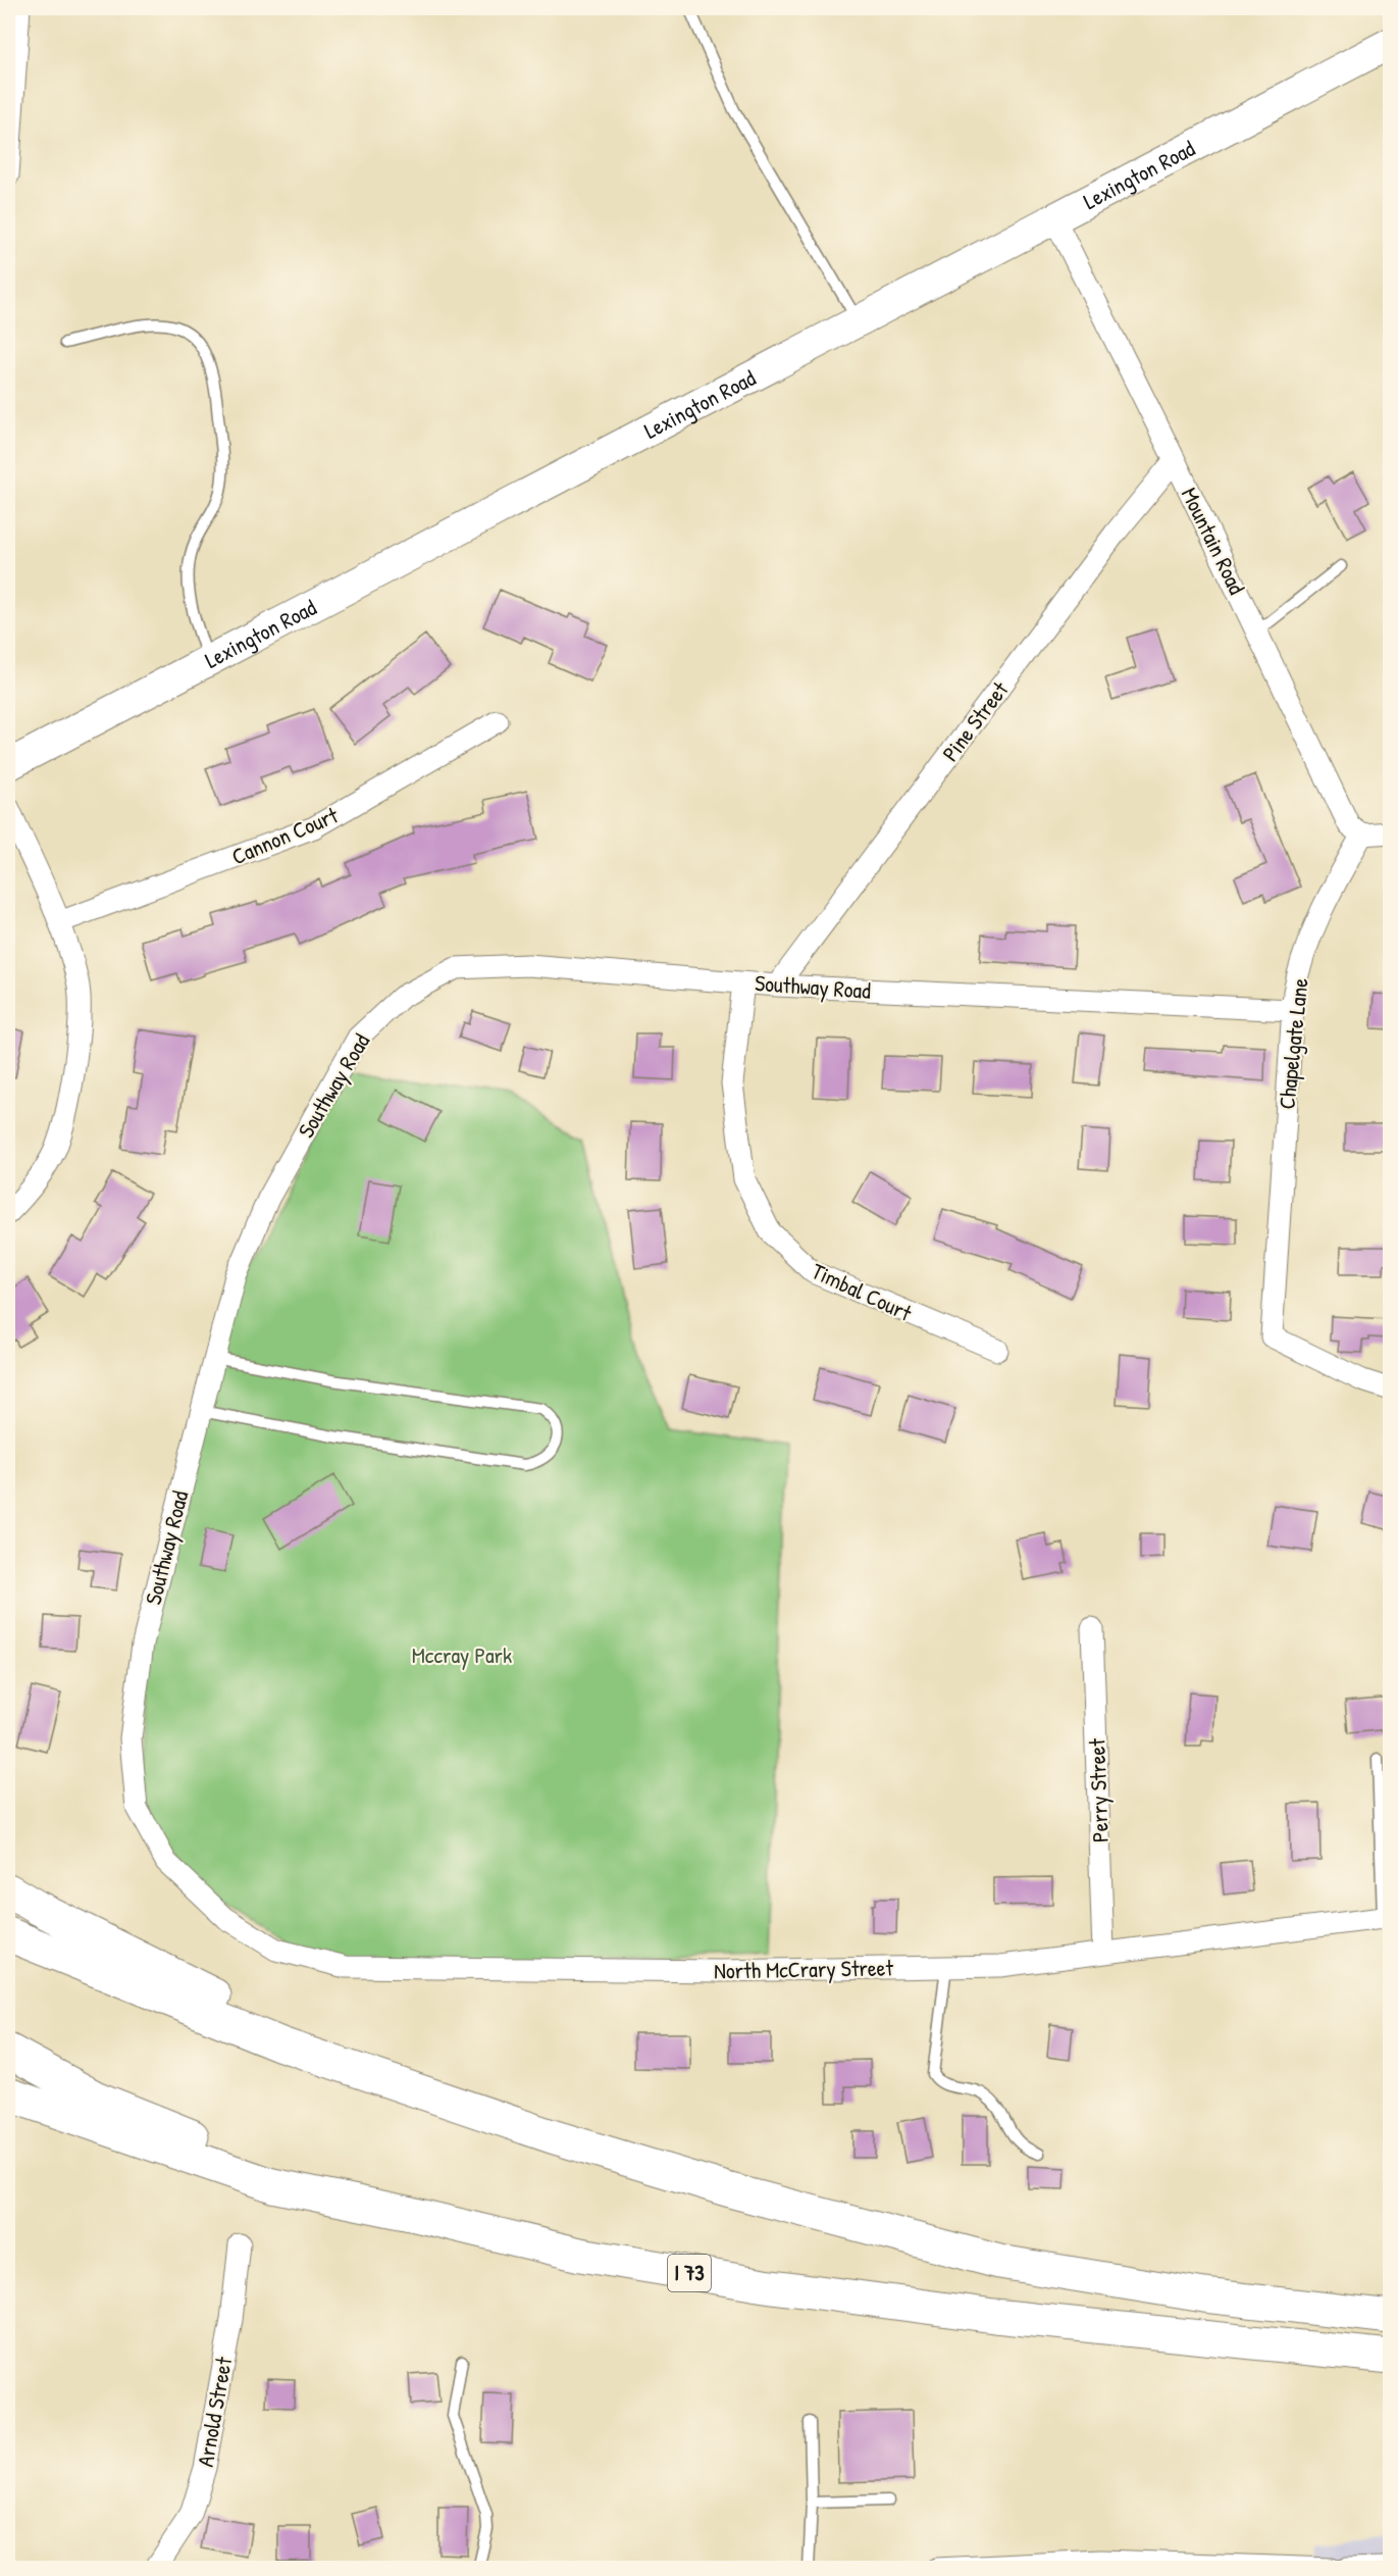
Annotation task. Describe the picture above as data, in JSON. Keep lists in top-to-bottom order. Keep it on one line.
{"streets":{"highway":["I 73"],"main road":["Lexington Road"],"street":["Mountain Road","Pine Street","Cannon Court","Southway Road","Chapelgate Lane","Timbal Court","Perry Street","North McCrary Street","Arnold Street"]},"crossings":[["Lexington Road","Mountain Road"],["Mountain Road","Pine Street"],["Mountain Road","Chapelgate Lane"],["Pine Street","Southway Road"],["Southway Road","Chapelgate Lane"],["Southway Road","Timbal Court"],["Southway Road","North McCrary Street"],["Perry Street","North McCrary Street"]],"parks":["Mccray Park"]}
